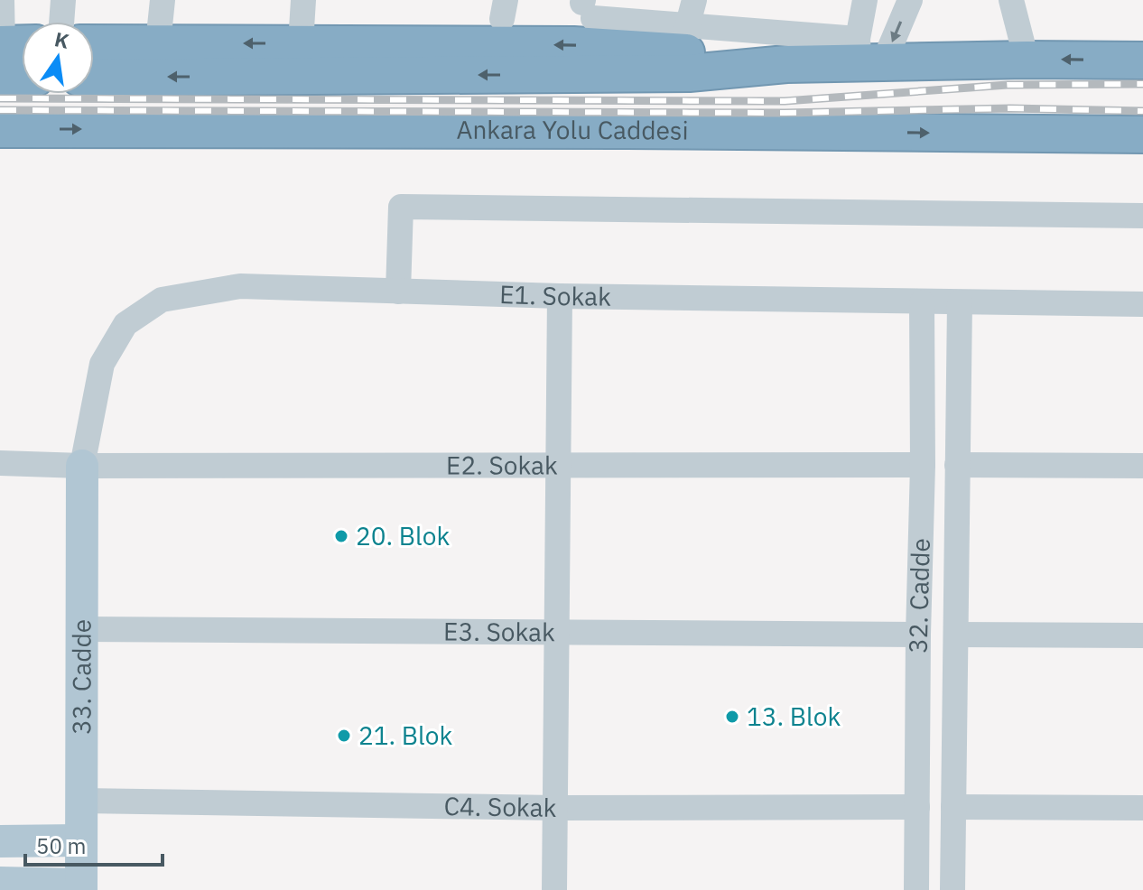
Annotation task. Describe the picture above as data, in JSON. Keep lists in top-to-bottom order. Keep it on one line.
{"streets":{"highway":["Ankara Yolu Caddesi"],"main road":["33. Cadde"],"street":["E1. Sokak","E2. Sokak","32. Cadde","E3. Sokak","C4. Sokak"]},"crossings":[["E1. Sokak","E2. Sokak"],["E1. Sokak","32. Cadde"],["E1. Sokak","33. Cadde"],["E2. Sokak","32. Cadde"],["E2. Sokak","33. Cadde"],["32. Cadde","E3. Sokak"],["32. Cadde","C4. Sokak"],["E3. Sokak","33. Cadde"],["33. Cadde","C4. Sokak"]],"places":["20. Blok","13. Blok","21. Blok"],"scale_bar":"50 m","north":"top"}
